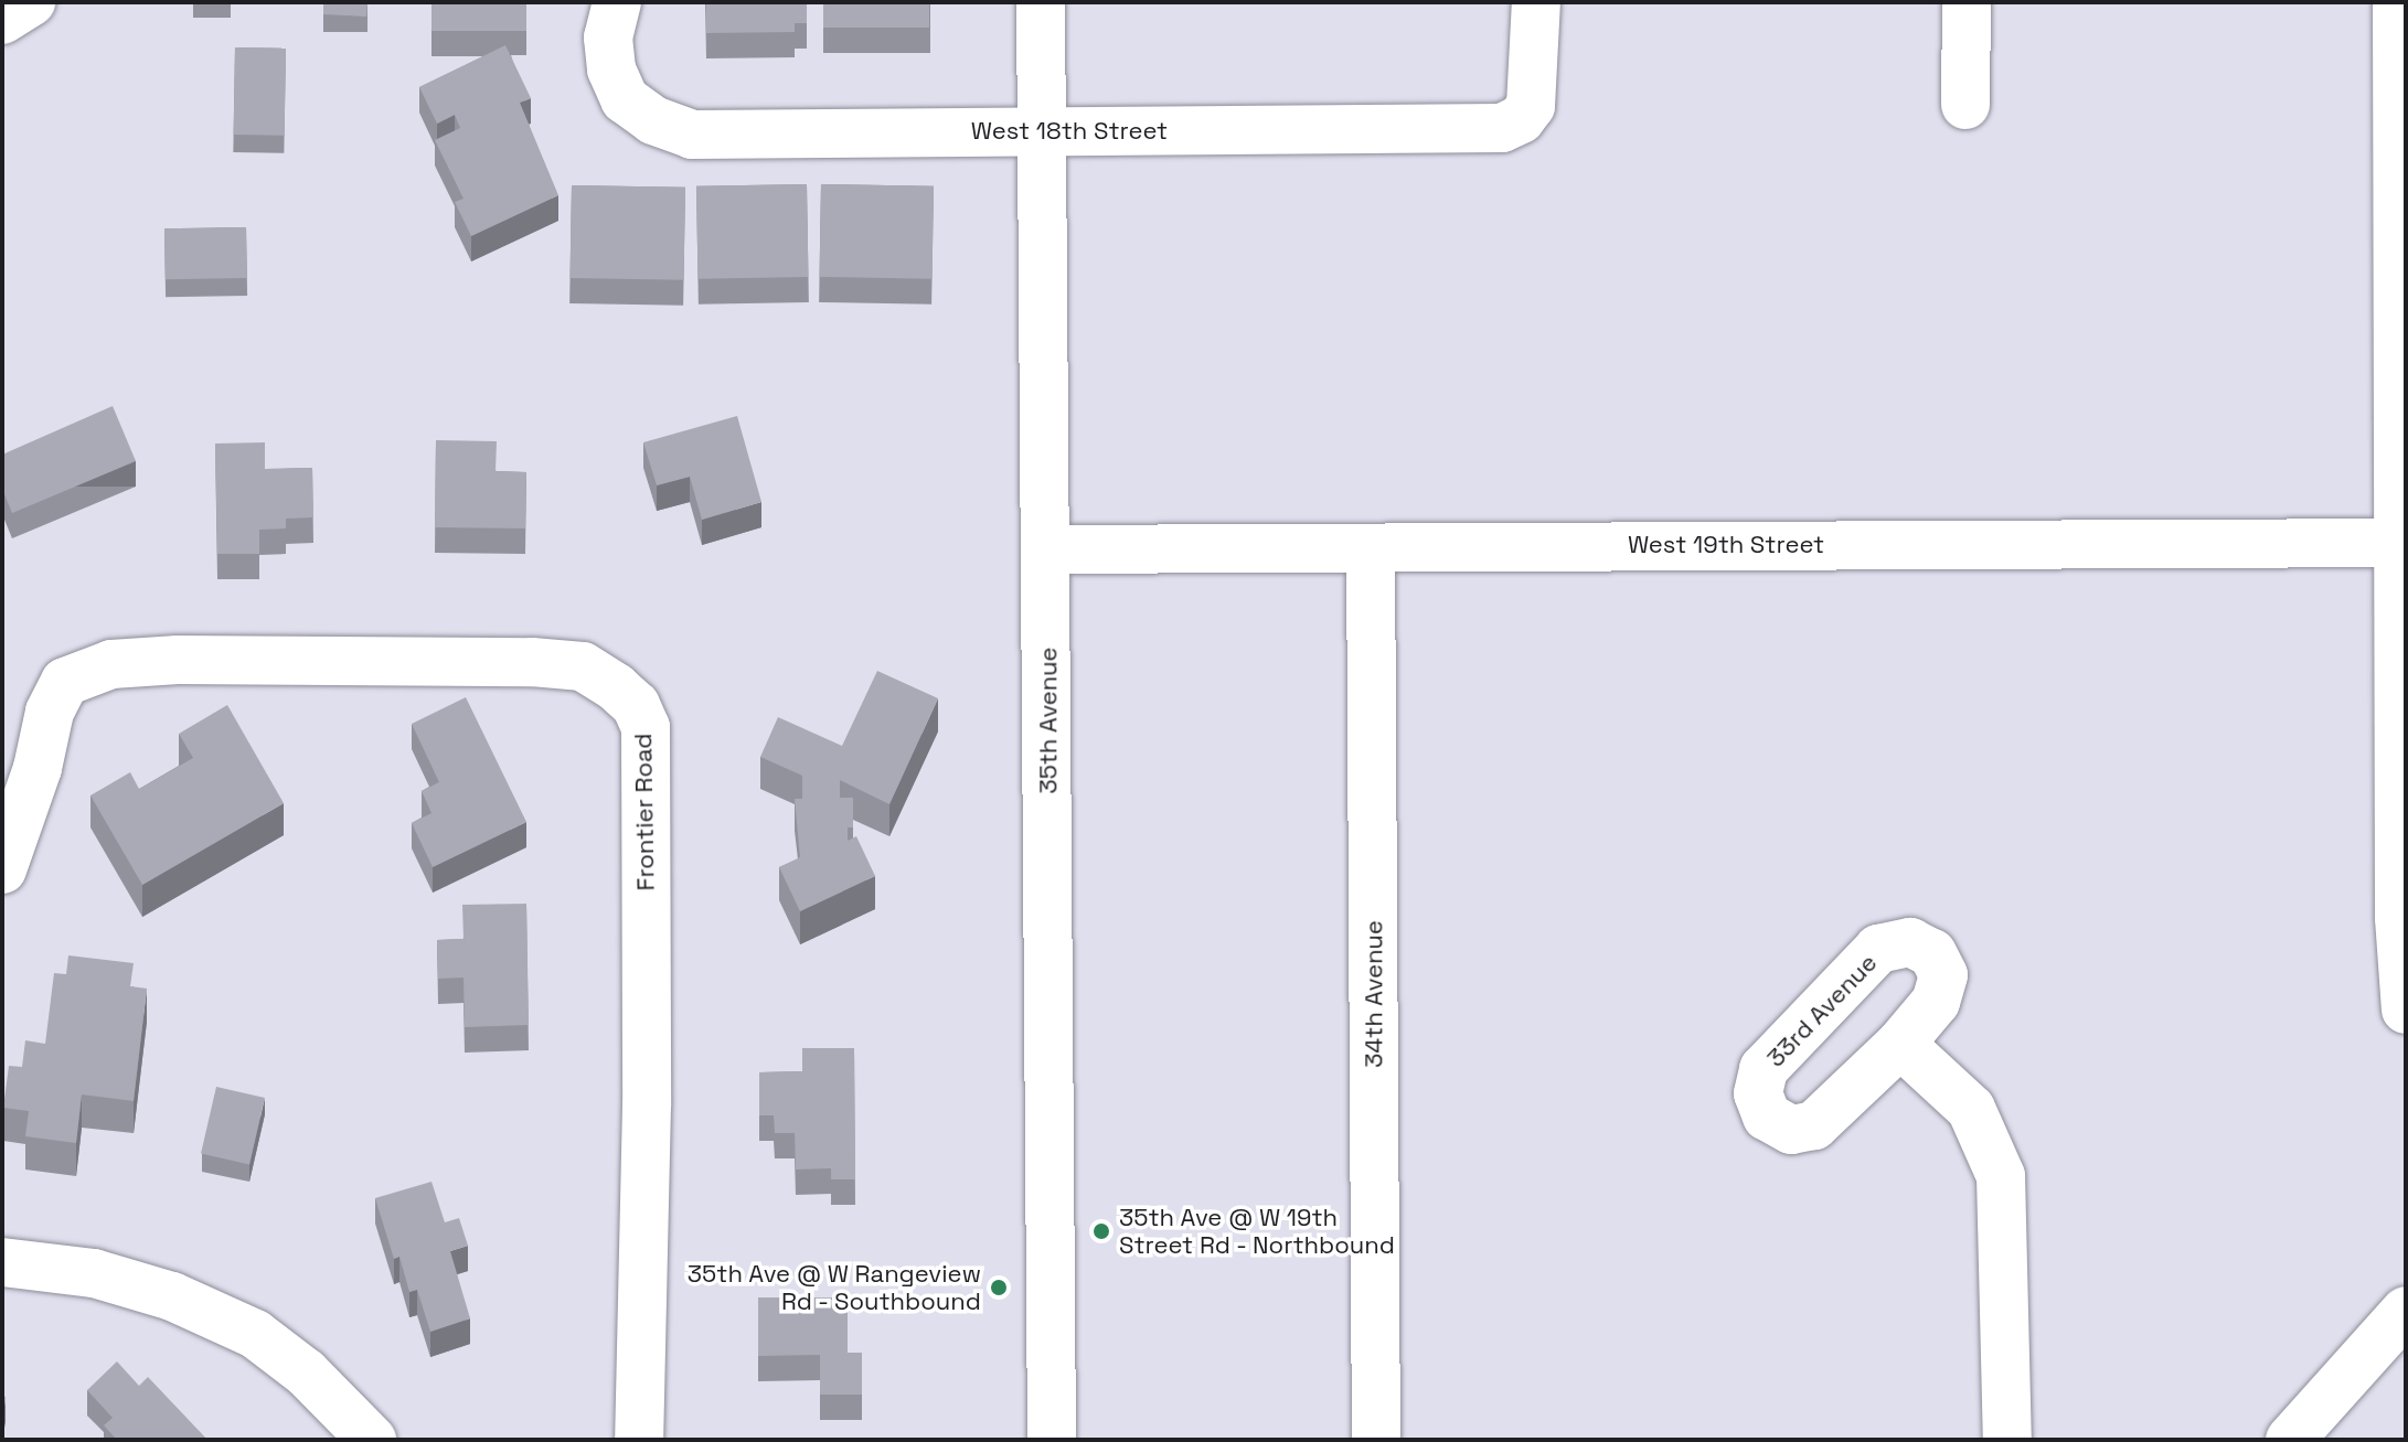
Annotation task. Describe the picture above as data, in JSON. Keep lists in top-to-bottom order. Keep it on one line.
{"streets":{"street":["West 18th Street","West 19th Street","35th Avenue","Frontier Road","34th Avenue"]},"crossings":[["West 18th Street","35th Avenue"],["West 19th Street","35th Avenue"],["West 19th Street","34th Avenue"]],"places":["35th Ave @ W 19th Street Rd - Northbound","35th Ave @ W Rangeview Rd - Southbound"]}
